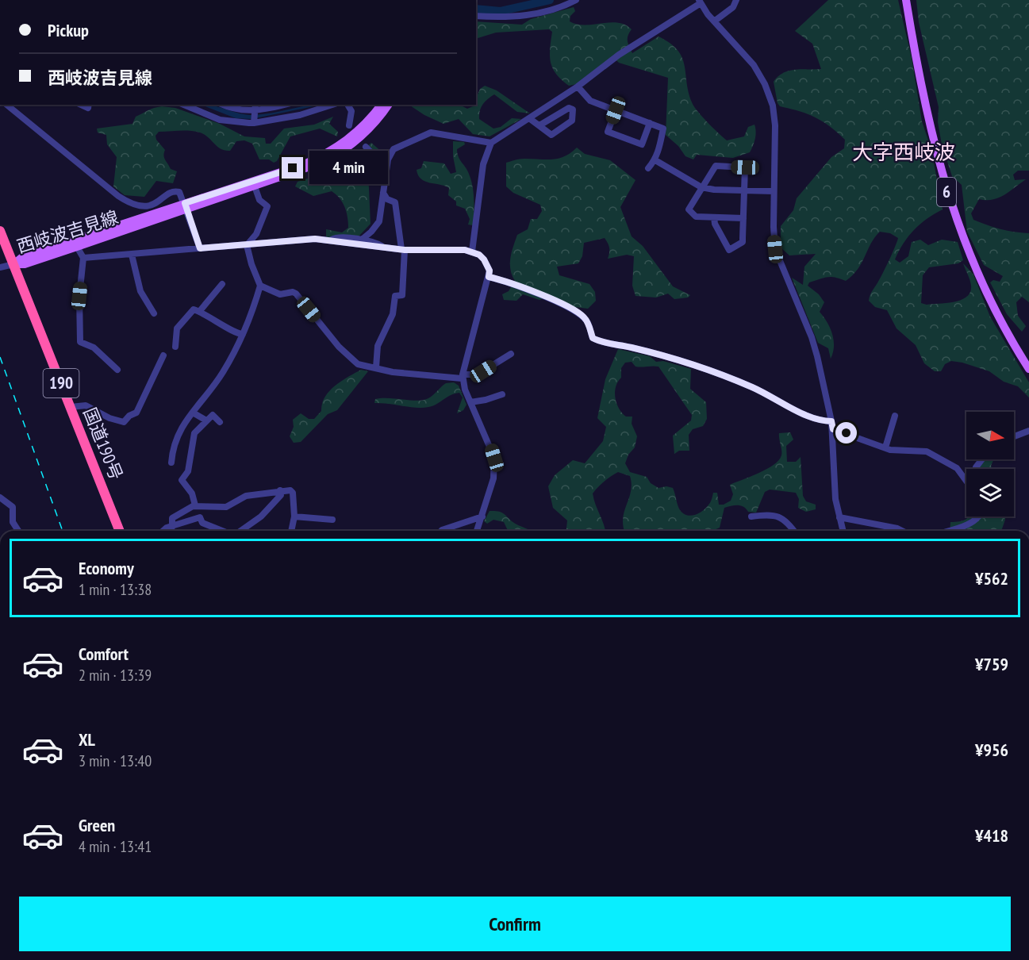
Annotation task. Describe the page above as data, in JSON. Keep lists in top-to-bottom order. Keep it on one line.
{"streets":{"highway":["190","国道190号"],"main road":["6","西岐波吉見線"]},"crossings":[["西岐波吉見線","国道190号"]],"districts":["大字西岐波"],"north":"right","page":{"banner":["Pickup","西岐波吉見線"],"bubble":"4 min","list":[{"name":"Economy","note":"1 min · 13:38","value":"¥562"},{"name":"Comfort","note":"2 min · 13:39","value":"¥759"},{"name":"XL","note":"3 min · 13:40","value":"¥956"},{"name":"Green","note":"4 min · 13:41","value":"¥418"}],"buttons":"Confirm"}}
